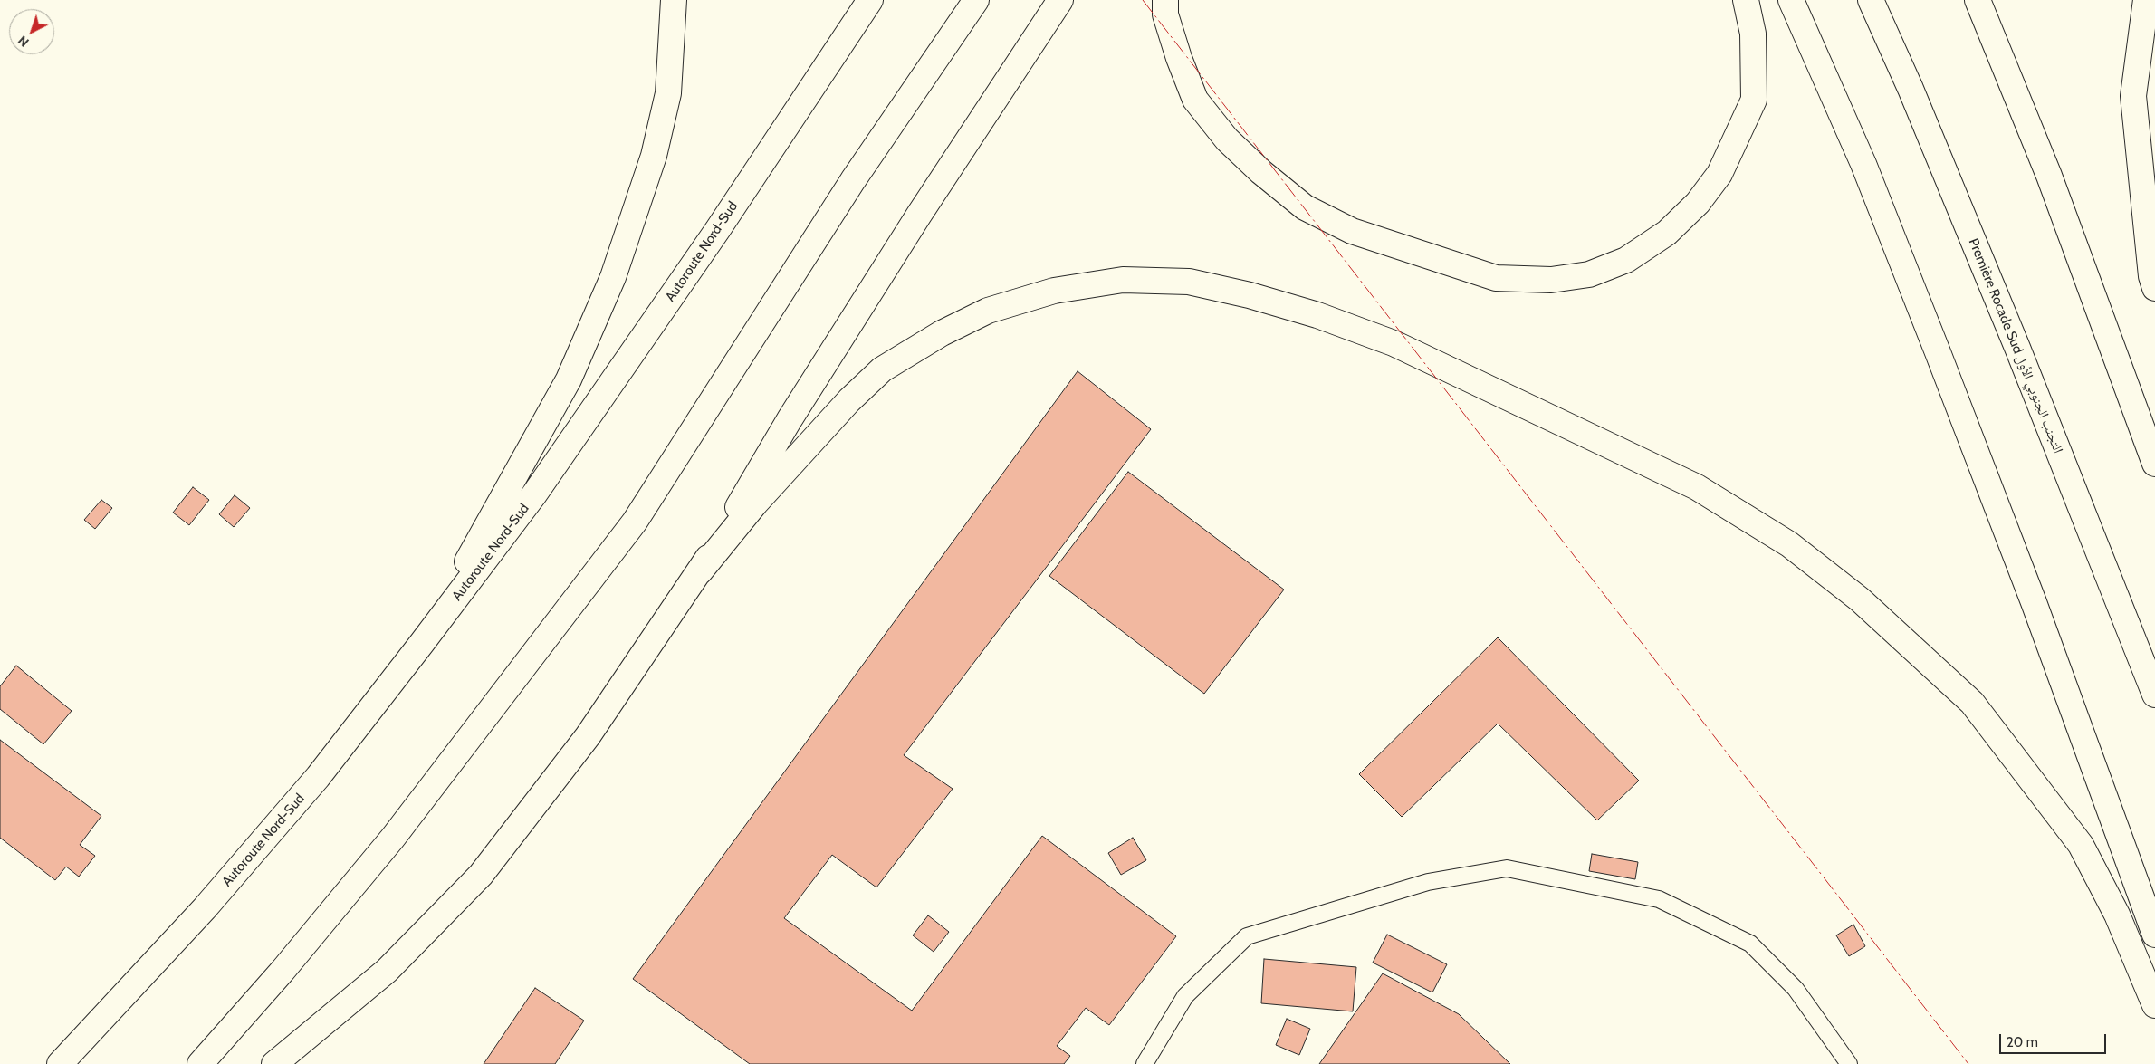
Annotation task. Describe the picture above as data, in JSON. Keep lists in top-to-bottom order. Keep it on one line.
{"streets":{"highway":["Autoroute Nord-Sud","Première Rocade Sud التجنب الجنوبي الأول"]},"scale_bar":"20 m","north":"bottom left"}
